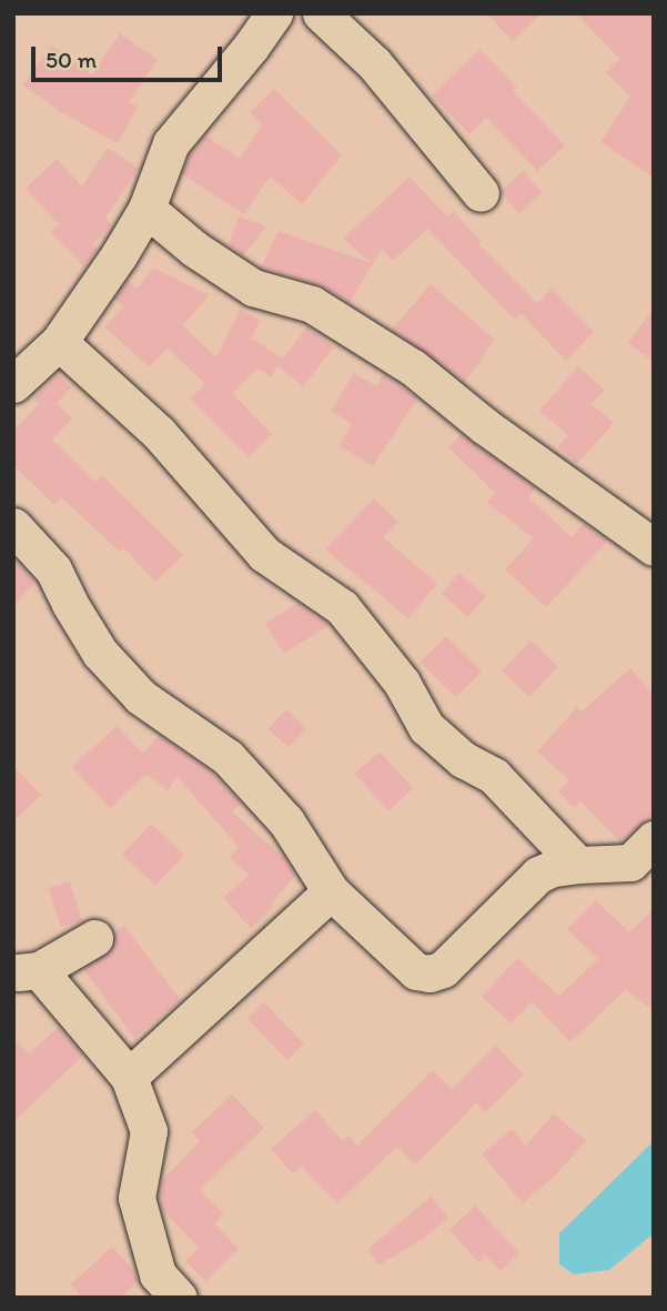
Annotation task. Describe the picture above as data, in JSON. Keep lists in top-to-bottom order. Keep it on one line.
{"scale_bar":"50 m"}
